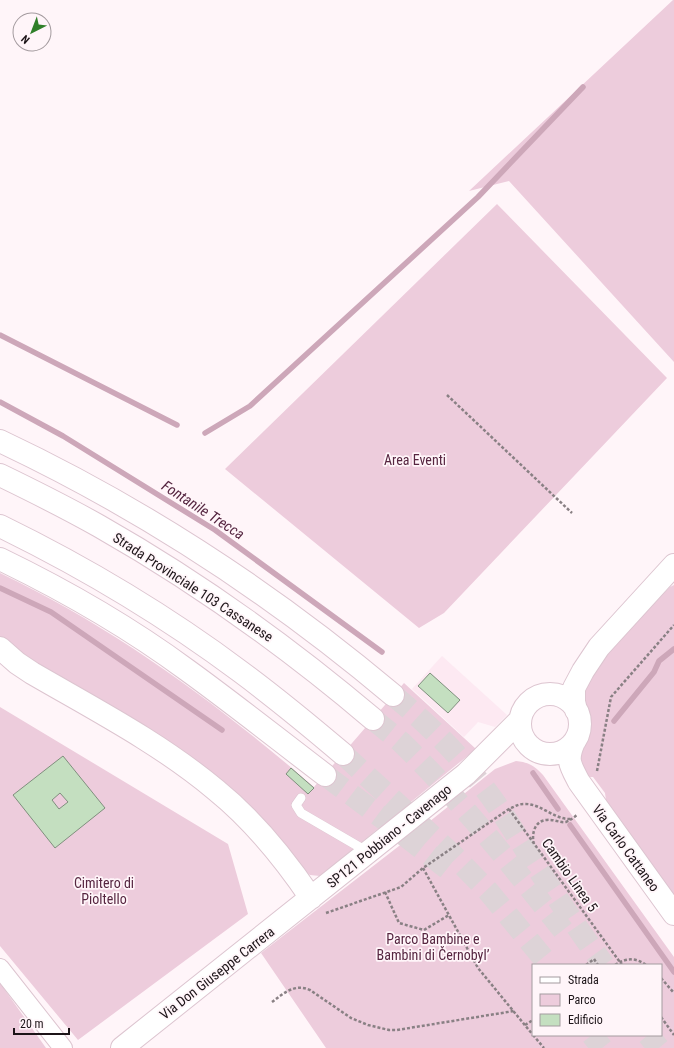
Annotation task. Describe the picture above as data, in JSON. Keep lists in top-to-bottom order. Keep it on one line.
{"streets":{"main road":["Strada Provinciale 103 Cassanese","SP121 Pobbiano - Cavenago","Via Carlo Cattaneo","Via Don Giuseppe Carrera"],"path":["Cambio Linea 5"]},"crossings":[["SP121 Pobbiano - Cavenago","Via Carlo Cattaneo"],["SP121 Pobbiano - Cavenago","Via Don Giuseppe Carrera"]],"water":["Fontanile Trecca"],"parks":["Area Eventi","Cimitero di Pioltello","Parco Bambine e Bambini di Černobyl’"],"legend":["Strada","Parco","Edificio"],"scale_bar":"20 m","north":"bottom left"}
